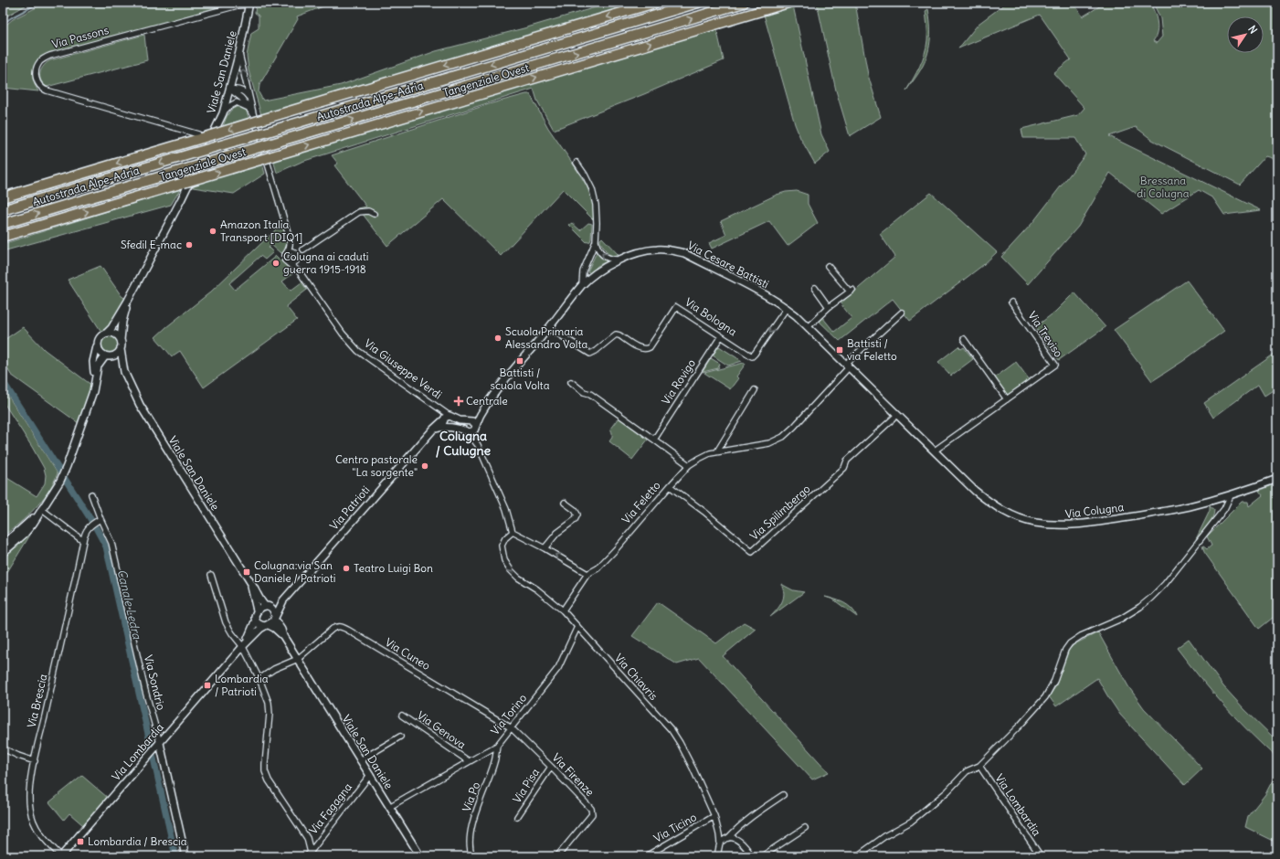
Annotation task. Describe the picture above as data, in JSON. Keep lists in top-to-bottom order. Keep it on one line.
{"streets":{"highway":["Tangenziale Ovest","Autostrada Alpe-Adria"],"street":["Via Passons","Viale San Daniele","Via Cesare Battisti","Via Bologna","Via Treviso","Via Giuseppe Verdi","Via Rovigo","Via Feletto","Via Patrioti","Via Colugna","Via Spilimbergo","Via Cuneo","Via Chiavris","Via Sondrio","Via Brescia","Via Torino","Via Genova","Via Lombardia","Via Firenze","Via Pisa","Via Po","Via Fagagna","Via Ticino"]},"crossings":[["Via Passons","Viale San Daniele"],["Viale San Daniele","Via Patrioti"],["Viale San Daniele","Via Cuneo"],["Viale San Daniele","Via Torino"],["Viale San Daniele","Via Lombardia"],["Viale San Daniele","Via Fagagna"],["Via Cesare Battisti","Via Bologna"],["Via Cesare Battisti","Via Treviso"],["Via Cesare Battisti","Via Feletto"],["Via Cesare Battisti","Via Colugna"],["Via Cesare Battisti","Via Spilimbergo"],["Via Bologna","Via Rovigo"],["Via Treviso","Via Colugna"],["Via Giuseppe Verdi","Via Patrioti"],["Via Feletto","Via Spilimbergo"],["Via Feletto","Via Chiavris"],["Via Patrioti","Via Lombardia"],["Via Cuneo","Via Torino"],["Via Cuneo","Via Firenze"],["Via Chiavris","Via Torino"],["Via Chiavris","Via Ticino"],["Via Sondrio","Via Brescia"],["Via Sondrio","Via Lombardia"],["Via Brescia","Via Lombardia"],["Via Torino","Via Genova"],["Via Torino","Via Firenze"],["Via Torino","Via Po"],["Via Firenze","Via Pisa"]],"districts":["Colugna / Culugne"],"water":["Canale Ledra"],"parks":["Bressana di Colugna"],"places":{"other":["Amazon Italia Transport [DIQ1]","Sfedil E-mac","Colugna ai caduti guerra 1915-1918","Scuola Primaria Alessandro Volta","Centro pastorale \"La sorgente\"","Teatro Luigi Bon"],"transit":["Battisti / via Feletto","Battisti / scuola Volta","Colugna:via San Daniele / Patrioti","Lombardia / Patrioti","Lombardia / Brescia"],"health":["Centrale"]},"north":"top right"}
